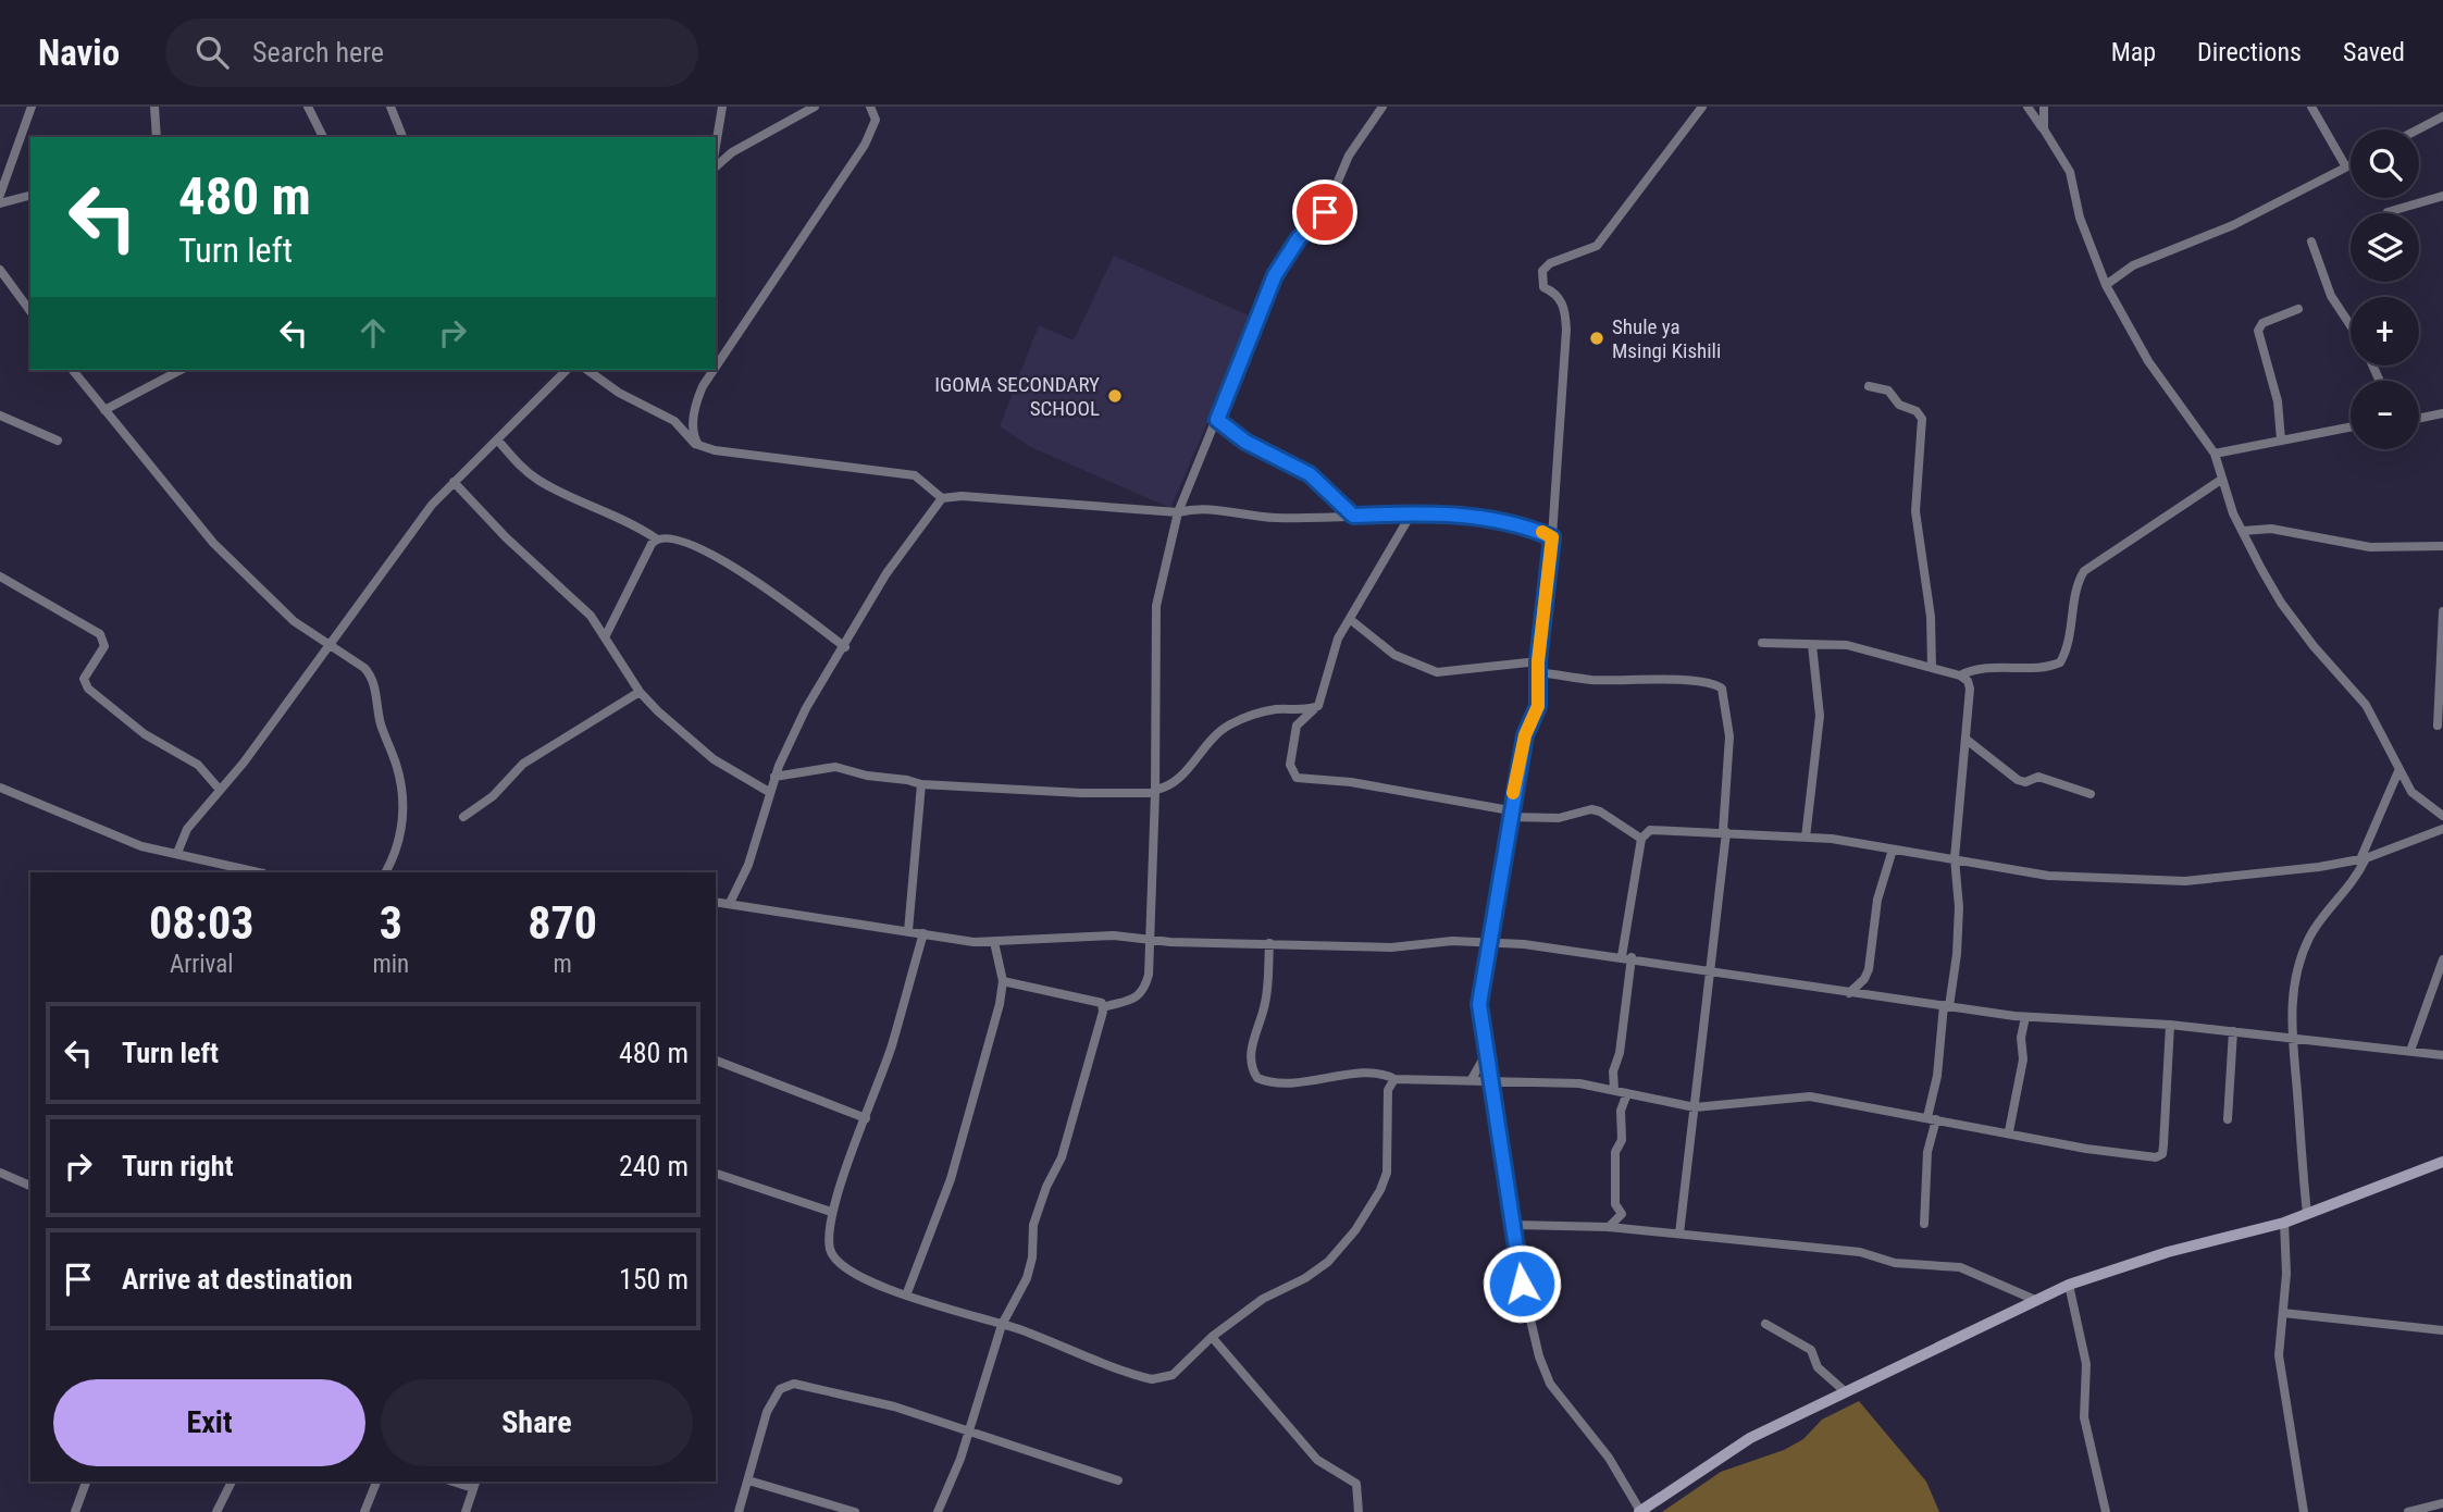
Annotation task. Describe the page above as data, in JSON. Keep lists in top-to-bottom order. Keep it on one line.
{"places":["Shule ya Msingi Kishili","IGOMA SECONDARY SCHOOL"],"page":{"header":"Navio","search":"Search here","nav":["Map","Directions","Saved"],"map_buttons":["+","−"],"turn":["480 m","Turn left"],"eta":["08:03","Arrival","3","min","870","m"],"list":[{"name":"Turn left","value":"480 m"},{"name":"Turn right","value":"240 m"},{"name":"Arrive at destination","value":"150 m"}],"buttons":["Exit","Share"]}}
